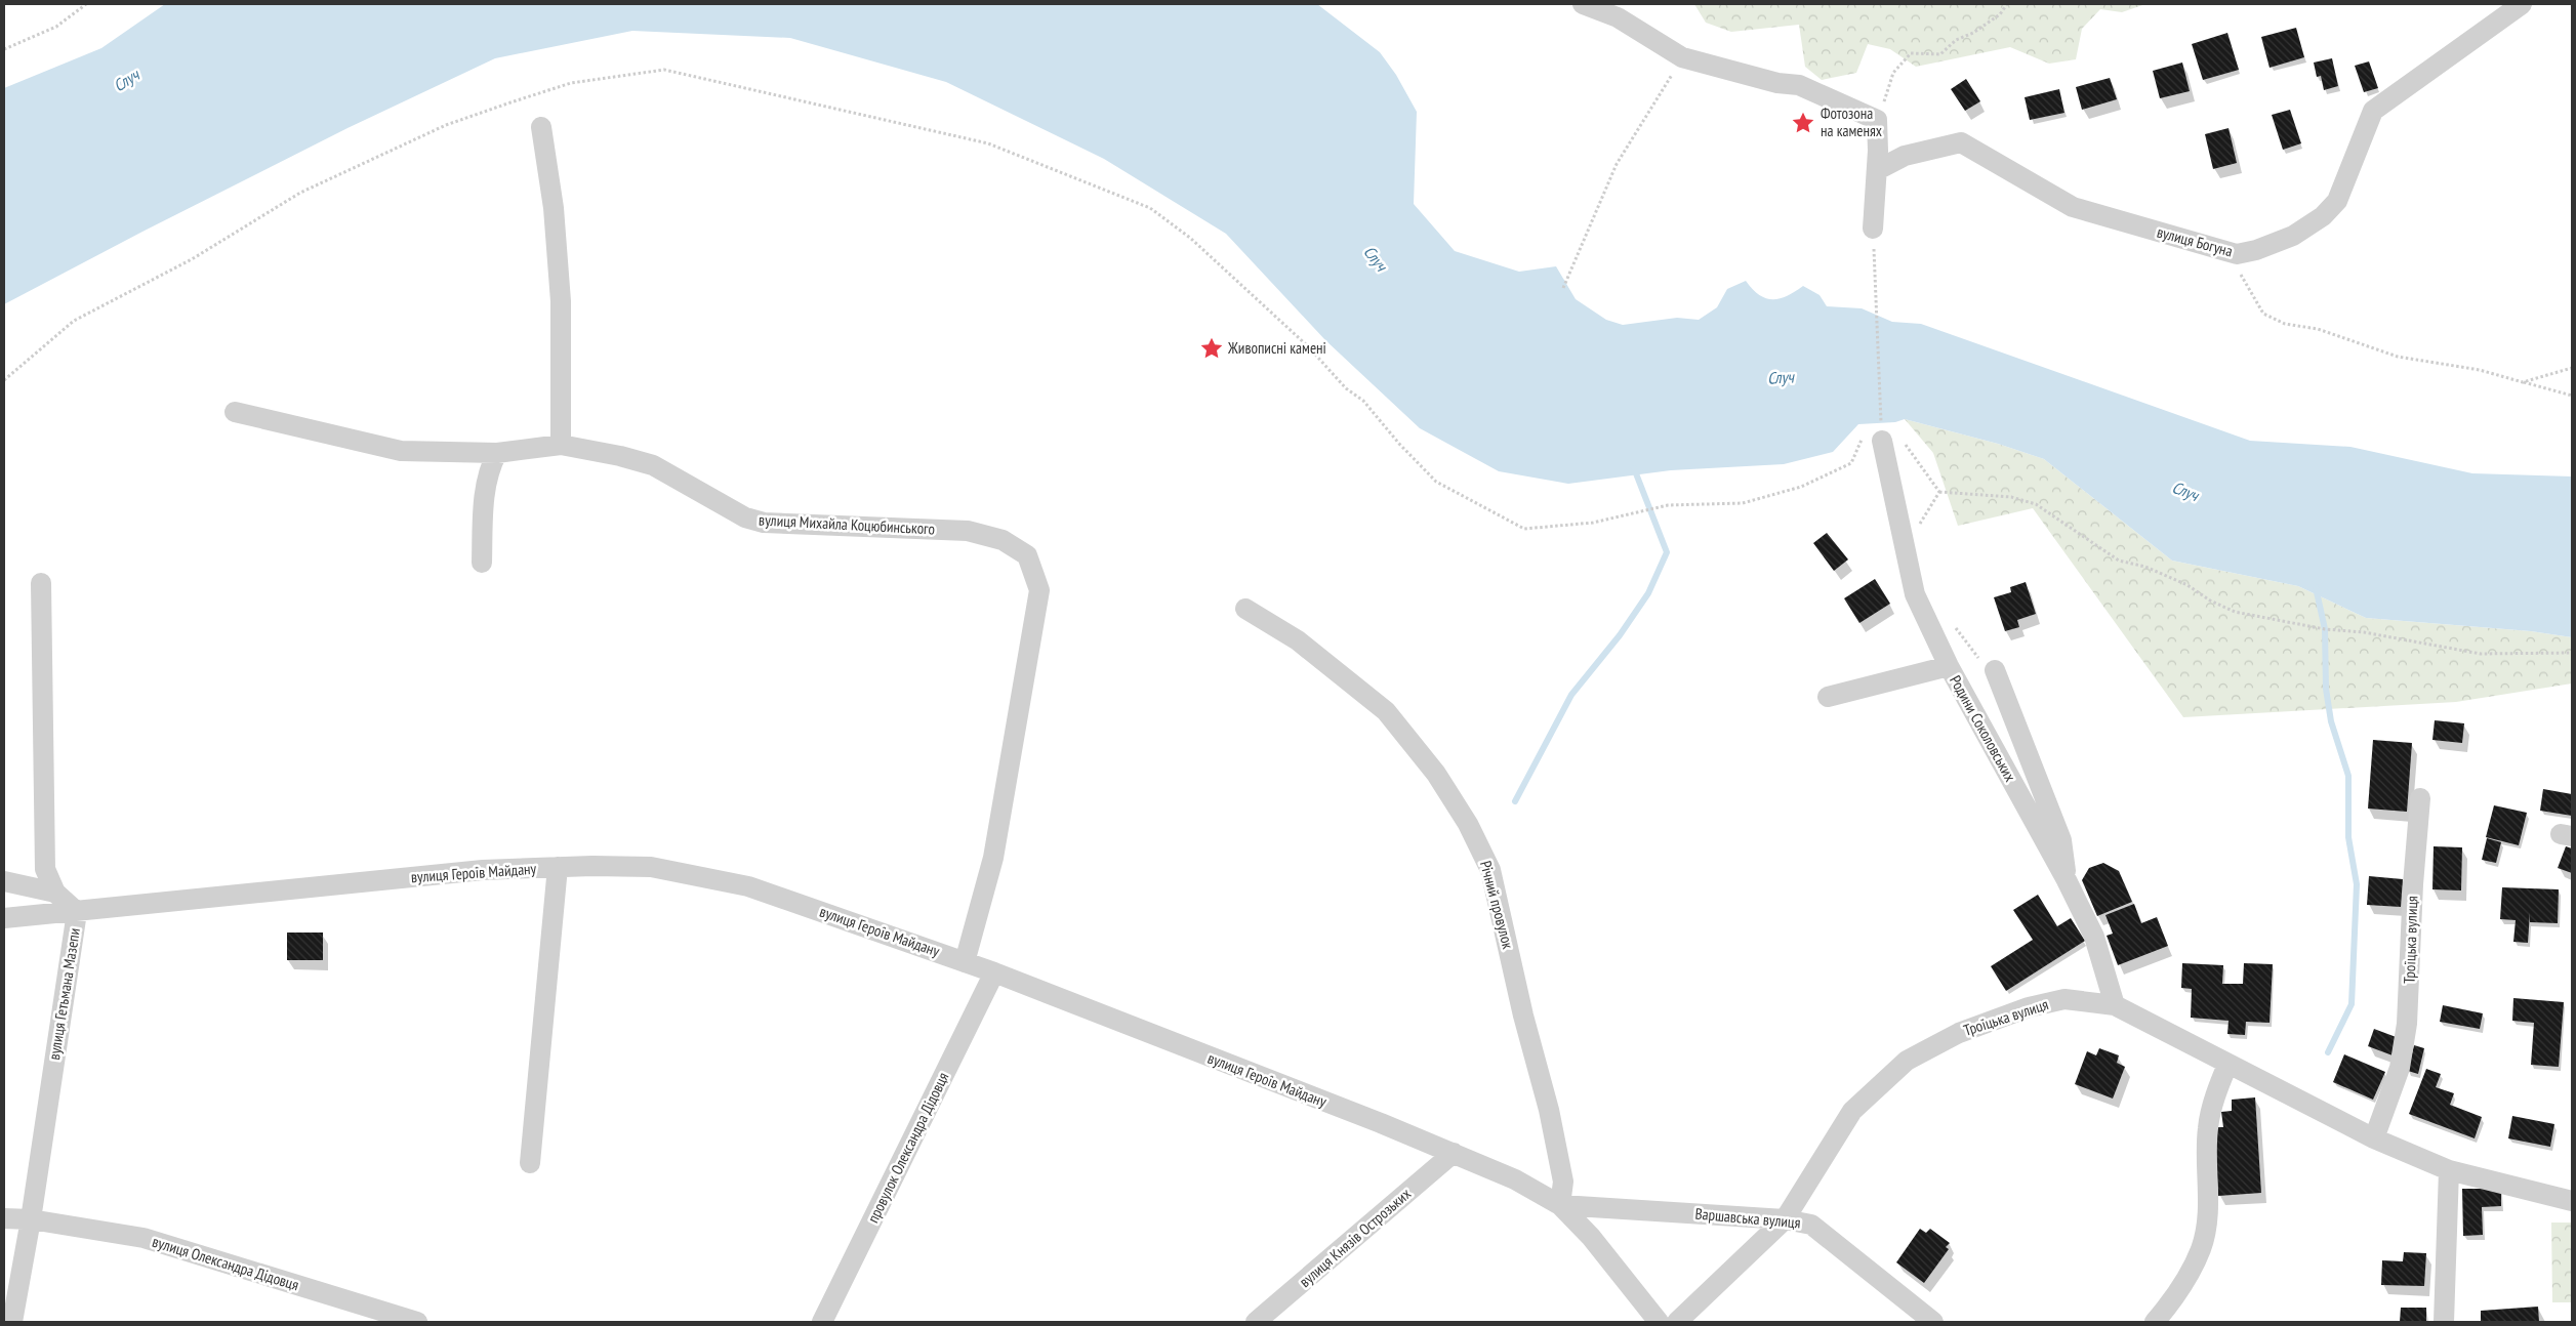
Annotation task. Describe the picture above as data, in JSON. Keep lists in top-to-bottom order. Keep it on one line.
{"streets":{"street":["вулиця Богуна","вулиця Михайла Коцюбинського","Родини Соколовських","вулиця Героїв Майдану","Річний провулок","Троїцька вулиця","вулиця Гетьмана Мазепи","провулок Олександра Дідовця","Варшавська вулиця","вулиця Князів Острозьких","вулиця Олександра Дідовця"]},"crossings":[["вулиця Михайла Коцюбинського","вулиця Героїв Майдану"],["Родини Соколовських","Троїцька вулиця"],["вулиця Героїв Майдану","Річний провулок"],["вулиця Героїв Майдану","вулиця Гетьмана Мазепи"],["вулиця Героїв Майдану","провулок Олександра Дідовця"],["вулиця Героїв Майдану","Варшавська вулиця"],["вулиця Героїв Майдану","вулиця Князів Острозьких"],["Річний провулок","Варшавська вулиця"],["Троїцька вулиця","Варшавська вулиця"],["вулиця Гетьмана Мазепи","вулиця Олександра Дідовця"]],"water":["Случ"],"places":{"place":["Фотозона на каменях","Живописні камені"]}}
